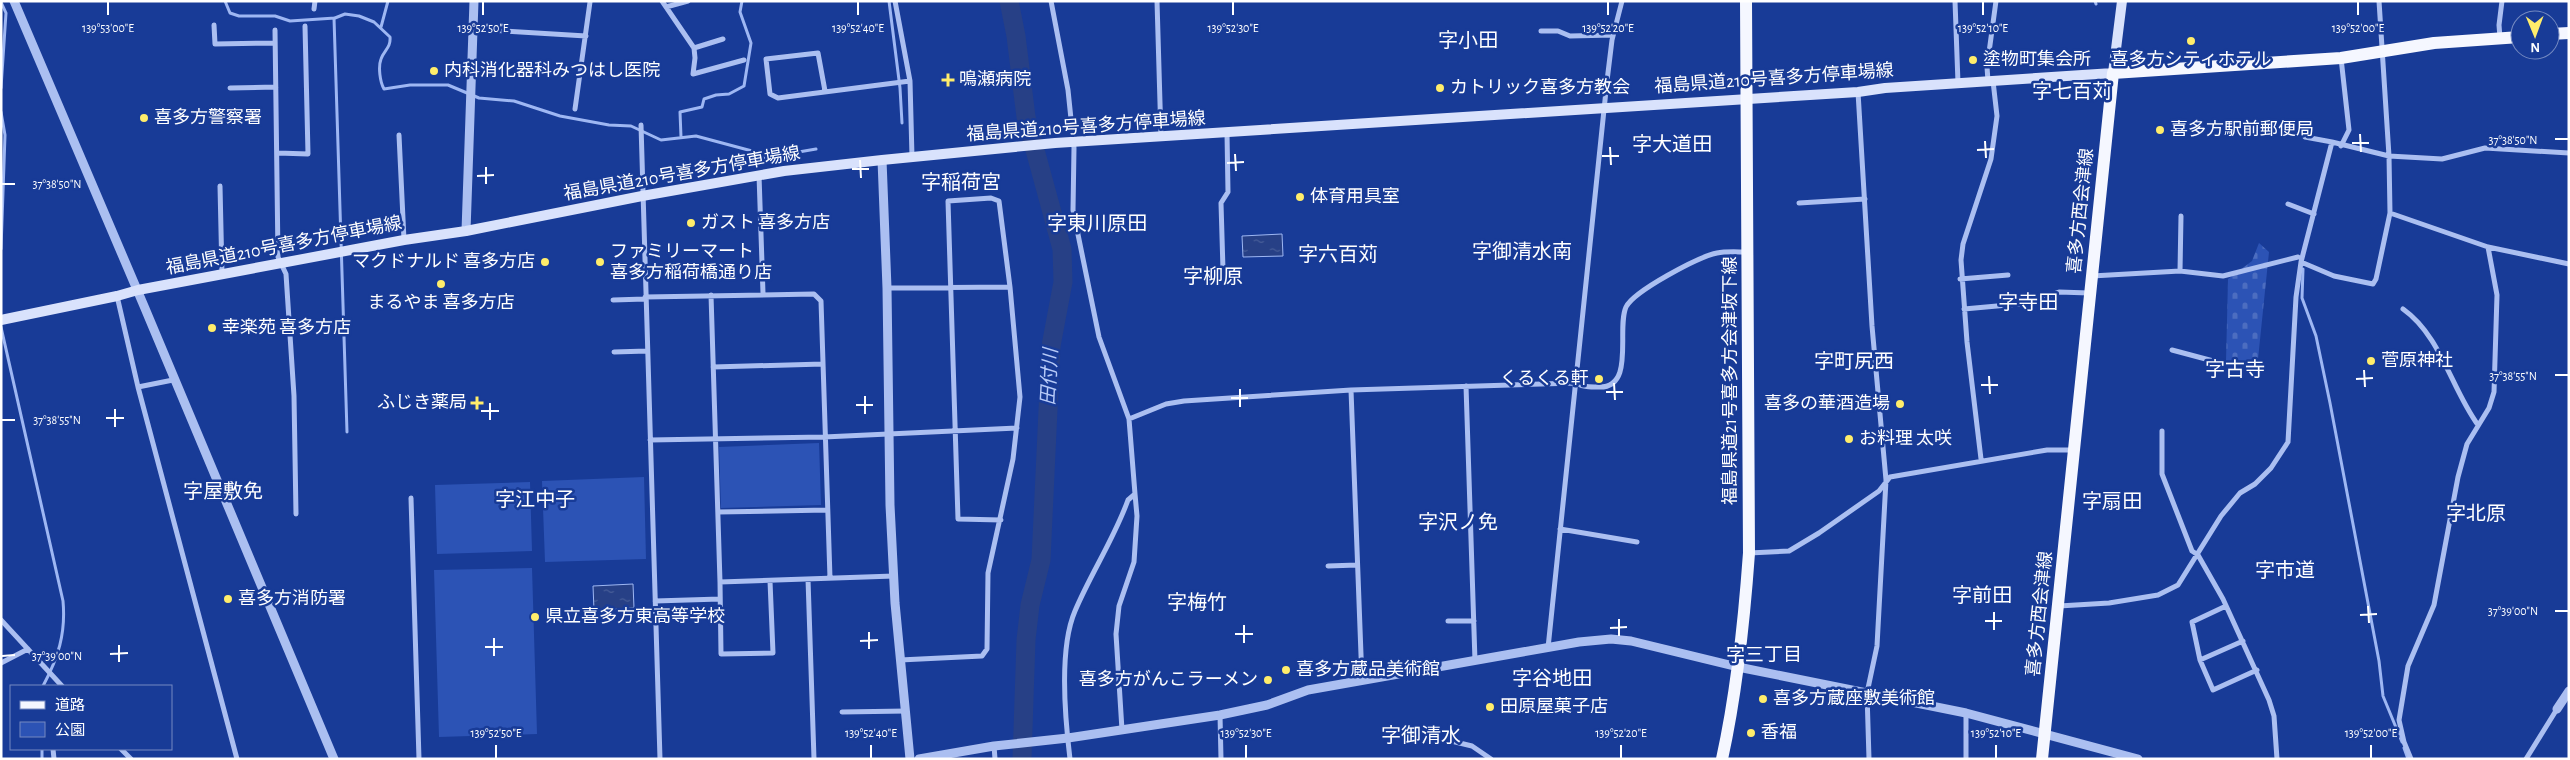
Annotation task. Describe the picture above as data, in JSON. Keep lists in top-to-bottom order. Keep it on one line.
{"streets":{"main road":["福島県道210号喜多方停車場線","喜多方西会津線","福島県道21号喜多方会津坂下線"]},"crossings":[["福島県道210号喜多方停車場線","喜多方西会津線"],["福島県道210号喜多方停車場線","福島県道21号喜多方会津坂下線"]],"districts":["字小田","字七百苅","字大道田","字稲荷宮","字東川原田","字御清水南","字六百苅","字柳原","字寺田","字町尻西","字古寺","字屋敷免","字江中子","字扇田","字北原","字沢ノ免","字市道","字前田","字梅竹","字三丁目","字谷地田","字御清水"],"water":["田付川"],"places":{"other":["喜多方シティホテル","塗物町集会所","内科消化器科みつはし医院","カトリック喜多方教会","喜多方警察署","喜多方駅前郵便局","体育用具室","ガスト 喜多方店","マクドナルド 喜多方店","ファミリーマート 喜多方稲荷橋通り店","まるやま 喜多方店","幸楽苑 喜多方店","菅原神社","くるくる軒","喜多の華酒造場","お料理 太咲","喜多方消防署","県立喜多方東高等学校","喜多方蔵品美術館","喜多方がんこラーメン","喜多方蔵座敷美術館","田原屋菓子店","香福"],"health":["鳴瀬病院","ふじき薬局"]},"legend":["道路","公園"],"north":"bottom","coordinates":["139°53'00\"E","139°52'50\"E","139°52'40\"E","139°52'30\"E","139°52'20\"E","139°52'10\"E","139°52'00\"E","37°38'50\"N","37°38'55\"N","37°39'00\"N"]}
